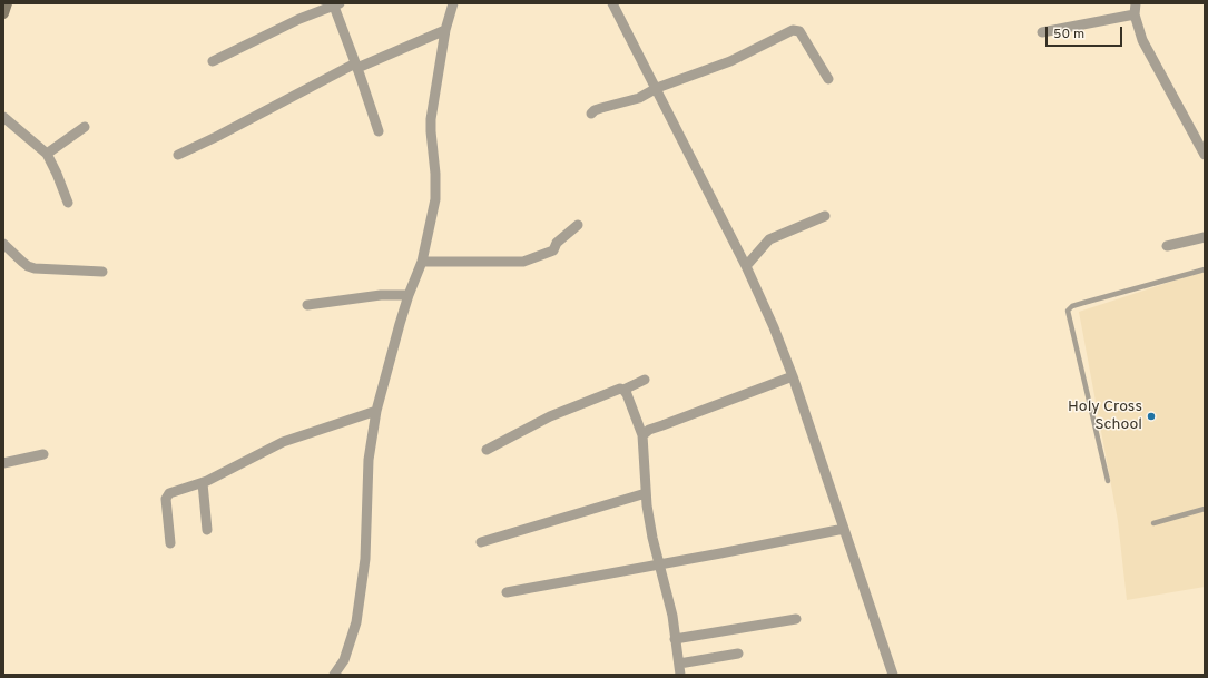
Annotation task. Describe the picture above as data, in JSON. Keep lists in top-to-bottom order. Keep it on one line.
{"places":["Holy Cross School"],"scale_bar":"50 m"}
